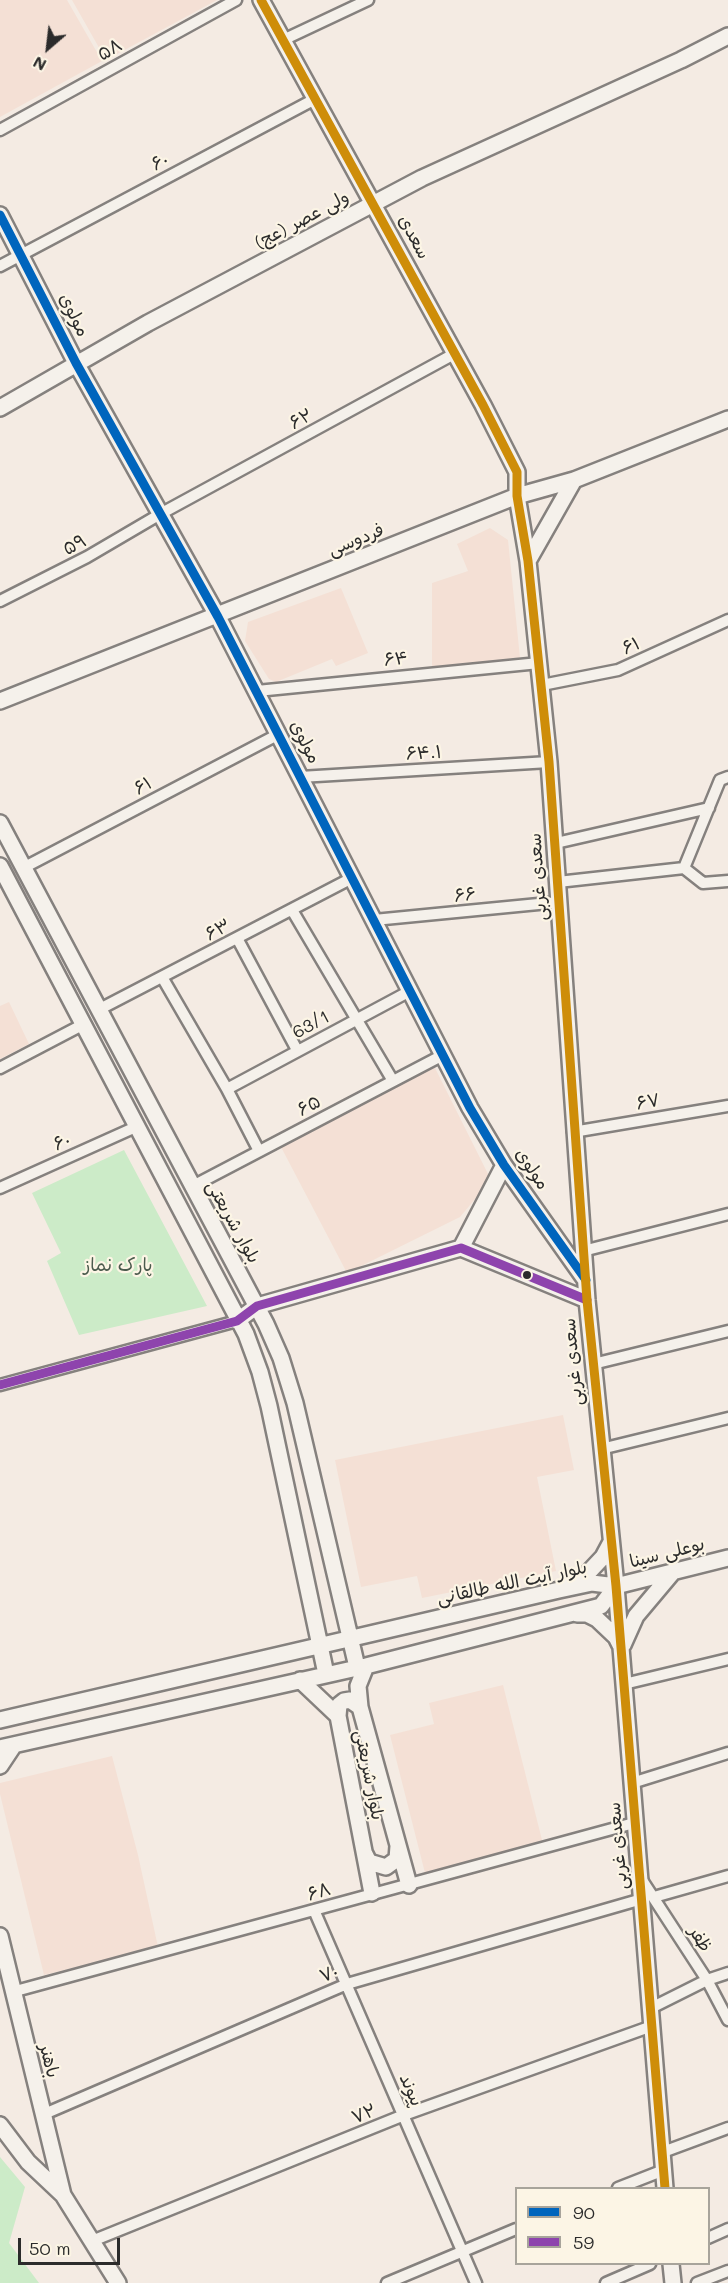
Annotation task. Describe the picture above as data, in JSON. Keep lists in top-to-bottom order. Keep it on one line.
{"streets":{"main road":["ولی عصر (عج)","سعدی","مولوی","فردوسی","سعدی غربی","بلوار شریعتی","بوعلی سینا","بلوار آیت الله طالقانی","باهنر"],"street":["۵۸","۶۰","۶۲","۵۹","۶۱","۶۴","۶۴.۱","۶۶","۶۳","63/1","۶۷","۶۵","۶۸","ظفر","۷۰","پیوند","۷۲"]},"crossings":[["۶۰","سعدی"],["۶۰","مولوی"],["ولی عصر (عج)","سعدی"],["ولی عصر (عج)","مولوی"],["سعدی","۶۲"],["سعدی","فردوسی"],["سعدی","سعدی غربی"],["مولوی","۶۲"],["مولوی","فردوسی"],["مولوی","۵۹"],["مولوی","۶۱"],["مولوی","۶۴"],["مولوی","۶۴.۱"],["مولوی","سعدی غربی"],["مولوی","۶۶"],["مولوی","۶۳"],["مولوی","63/1"],["مولوی","۶۵"],["۶۲","۵۹"],["فردوسی","سعدی غربی"],["۶۱","سعدی غربی"],["۶۱","بلوار شریعتی"],["۶۴","سعدی غربی"],["۶۴.۱","سعدی غربی"],["سعدی غربی","۶۶"],["سعدی غربی","۶۷"],["سعدی غربی","بوعلی سینا"],["سعدی غربی","بلوار آیت الله طالقانی"],["سعدی غربی","۶۸"],["سعدی غربی","ظفر"],["سعدی غربی","۷۰"],["سعدی غربی","۷۲"],["۶۳","بلوار شریعتی"],["۶۵","بلوار شریعتی"],["بلوار شریعتی","بلوار آیت الله طالقانی"],["بلوار شریعتی","۶۸"],["بوعلی سینا","بلوار آیت الله طالقانی"],["۶۸","باهنر"],["۶۸","پیوند"],["ظفر","۷۰"],["۷۰","باهنر"],["۷۰","پیوند"],["پیوند","۷۲"]],"parks":["پارک نماز"],"lines":["transit line 90","transit line 59"],"legend":["90","59"],"scale_bar":"50 m","north":"bottom left"}
